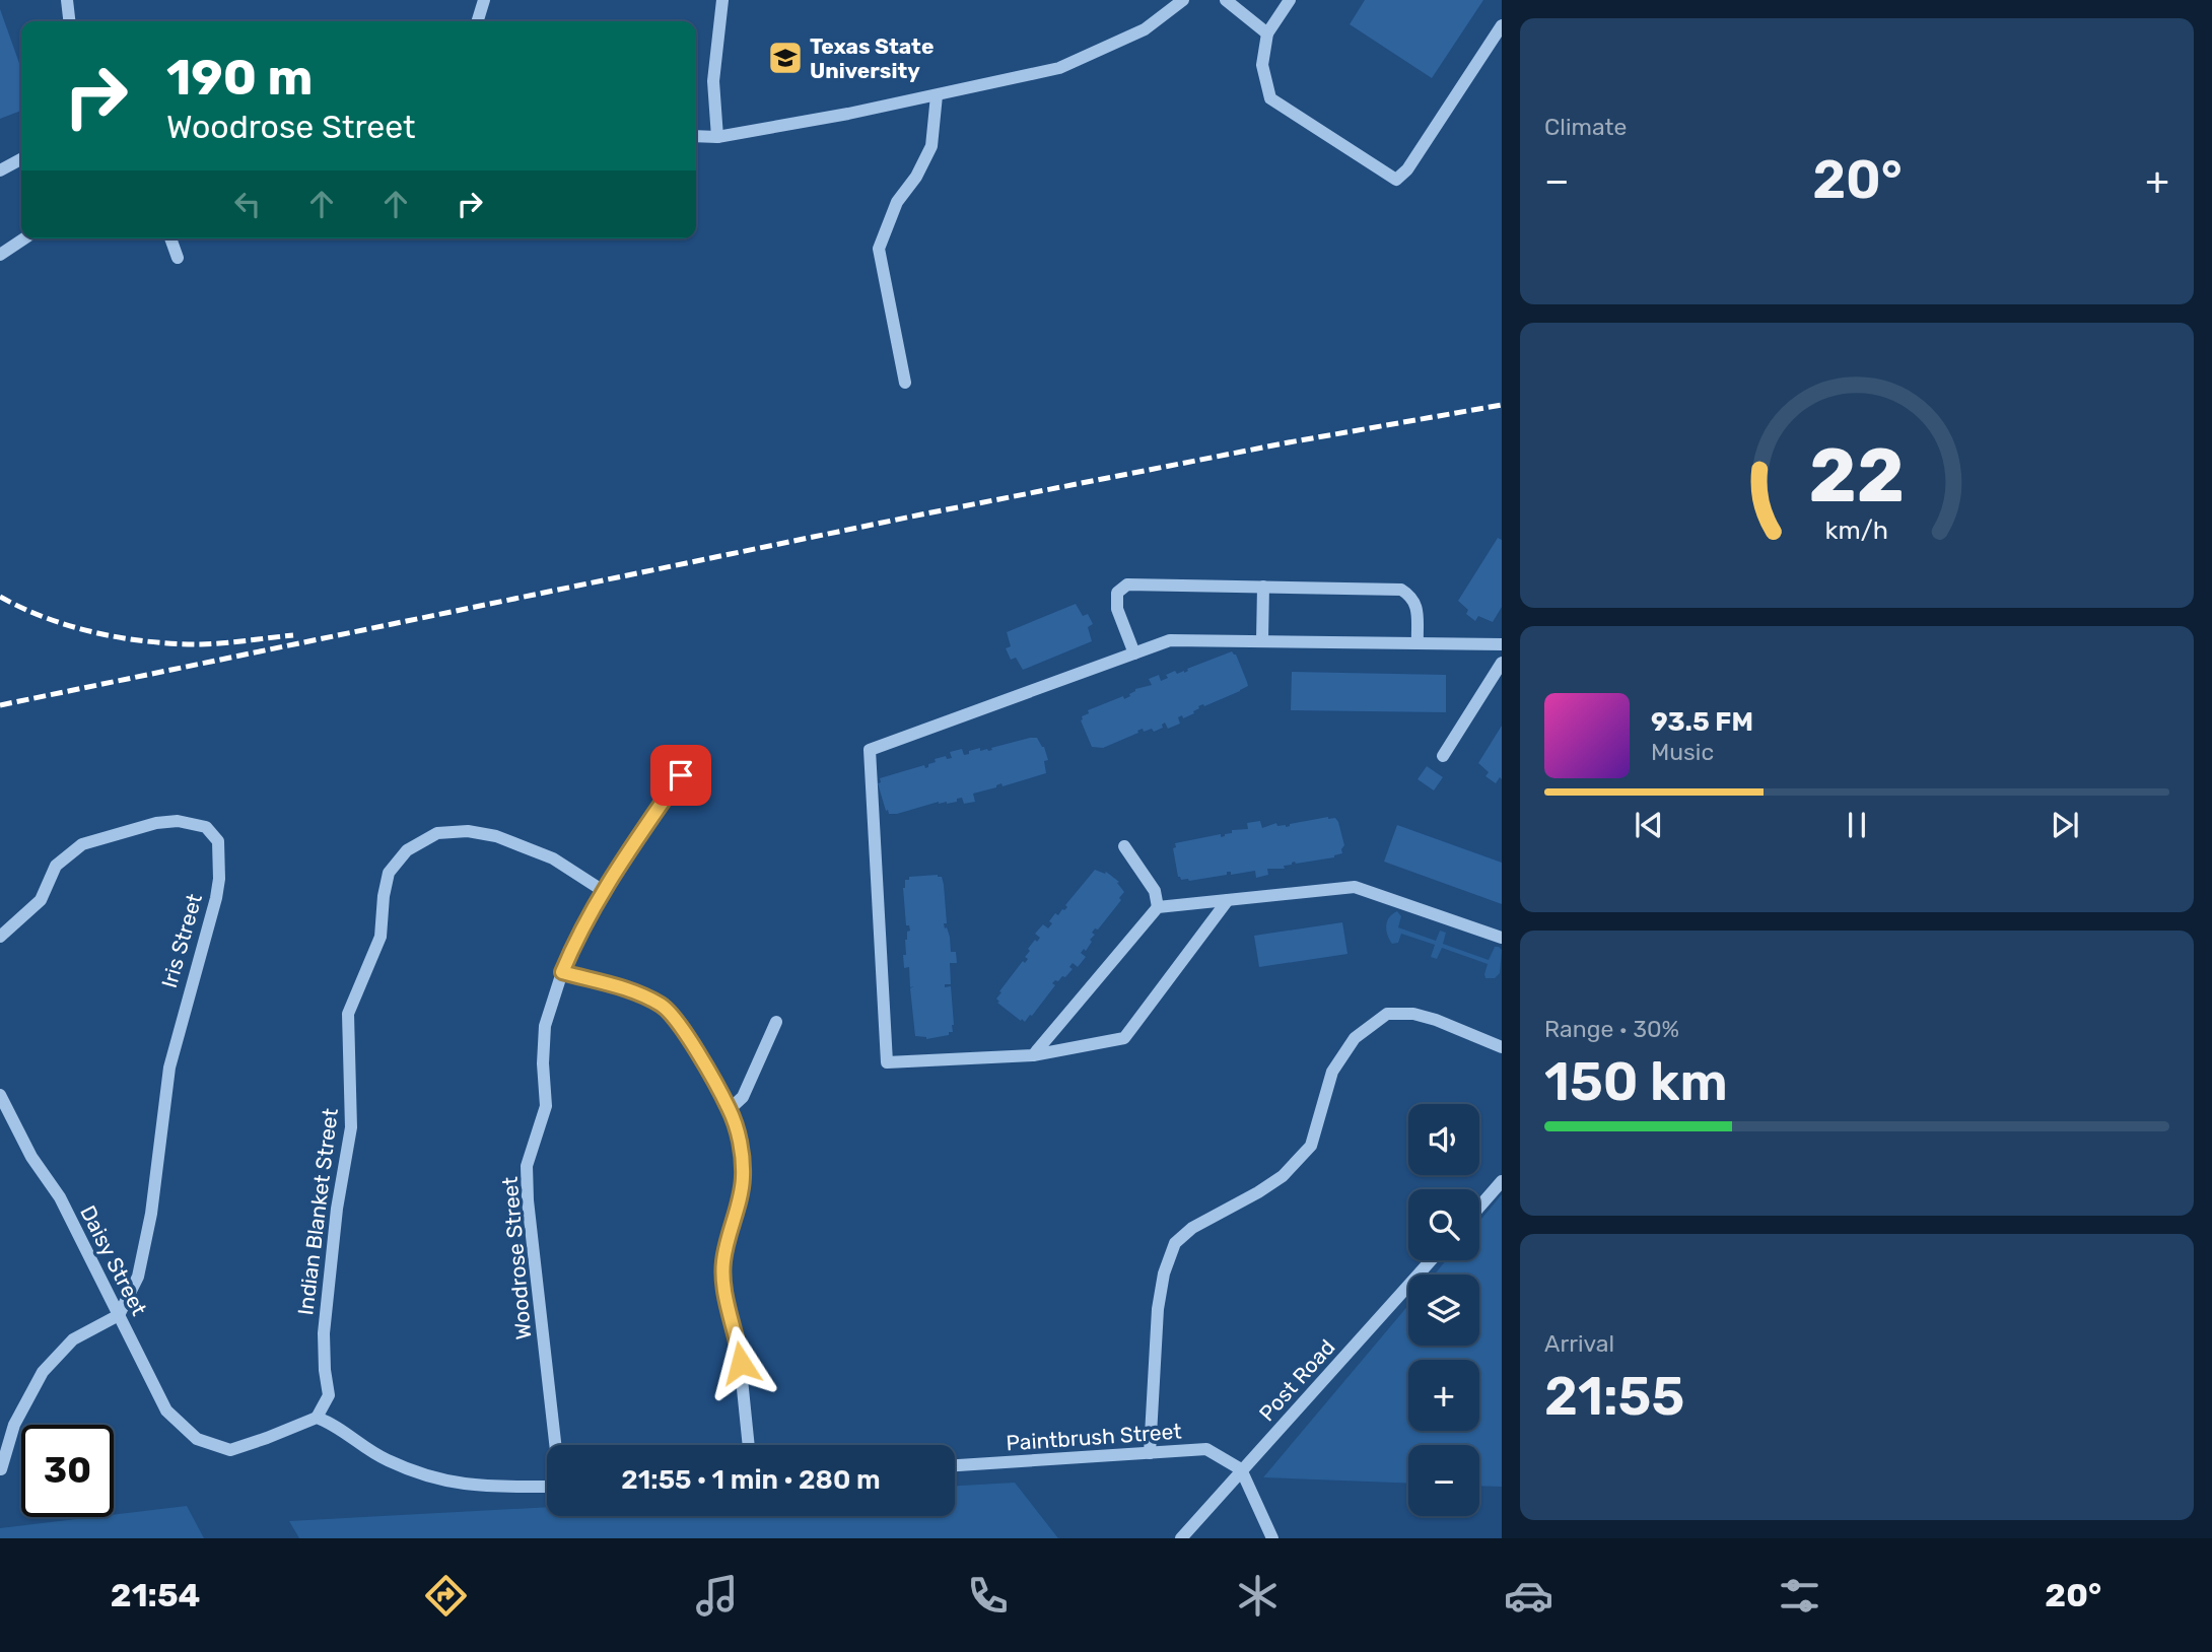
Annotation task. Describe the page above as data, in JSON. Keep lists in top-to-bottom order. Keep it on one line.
{"streets":{"street":["Iris Street","Indian Blanket Street","Woodrose Street","Daisy Street","Post Road","Paintbrush Street"]},"crossings":[["Iris Street","Daisy Street"],["Indian Blanket Street","Woodrose Street"],["Indian Blanket Street","Daisy Street"],["Post Road","Paintbrush Street"]],"places":{"school or university":["Texas State University"]},"page":{"tile":["Climate",["Range · 30%","150 km"],["Arrival","21:55"]],"turn":["190 m","Woodrose Street"],"heat":["−","20°","+"],"song":["93.5 FM","Music"],"map_buttons":["+","−"],"limit":"30","trip":"21:55 · 1 min · 280 m","tabs":["21:54","20°"],"gauge":["22","km/h"]}}
